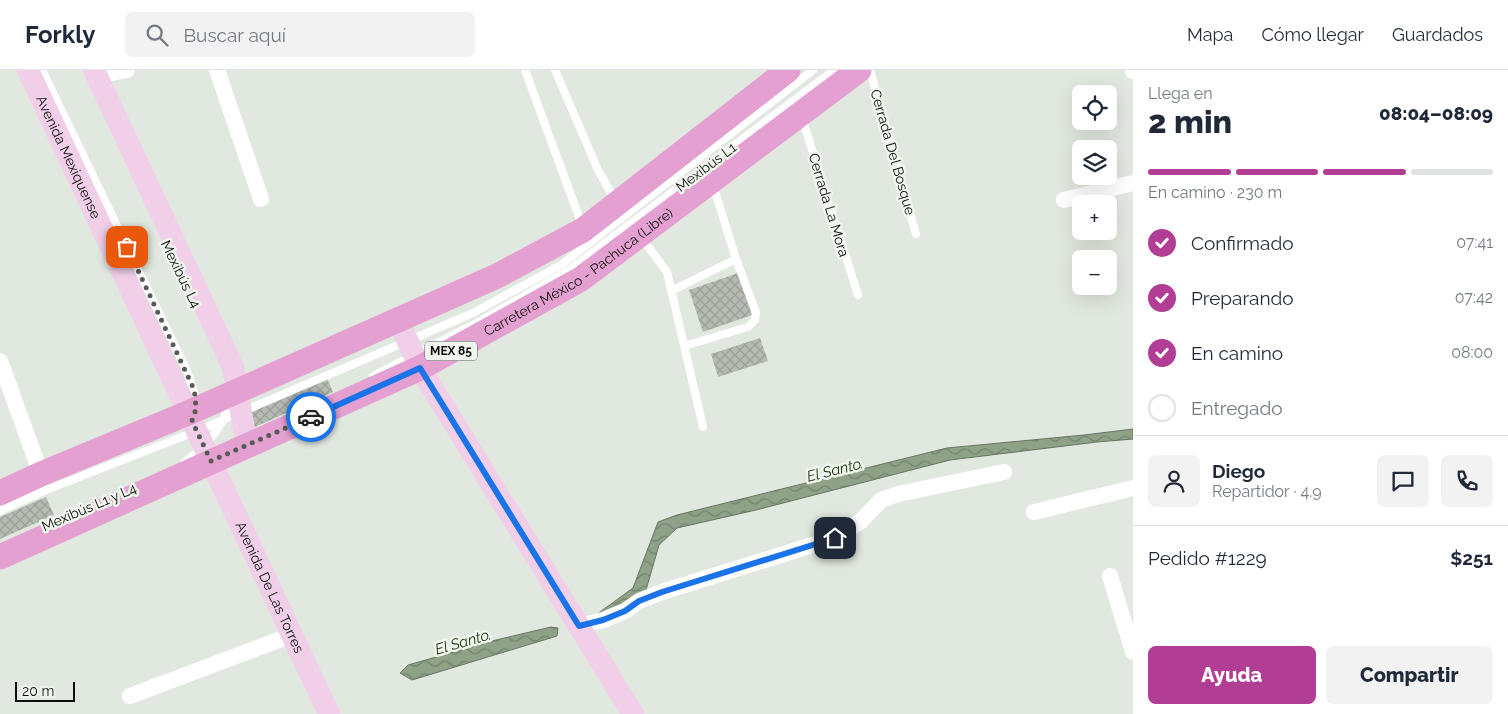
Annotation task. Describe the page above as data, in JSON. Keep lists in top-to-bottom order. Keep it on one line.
{"streets":{"main road":["Avenida Mexiquense","Carretera México - Pachuca (Libre)","MEX 85","Avenida De Las Torres"],"lane":["Cerrada Del Bosque","Mexibús L1","Cerrada La Mora","Mexibús L4","Mexibús L1 y L4"]},"crossings":[["Avenida Mexiquense","Carretera México - Pachuca (Libre)"],["Avenida Mexiquense","Mexibús L1 y L4"],["Avenida Mexiquense","Avenida De Las Torres"],["Mexibús L1","Carretera México - Pachuca (Libre)"],["Cerrada La Mora","Carretera México - Pachuca (Libre)"],["Carretera México - Pachuca (Libre)","Mexibús L4"],["Carretera México - Pachuca (Libre)","Mexibús L1 y L4"],["Carretera México - Pachuca (Libre)","Avenida De Las Torres"],["Mexibús L1 y L4","Avenida De Las Torres"]],"water":["El Santo."],"scale_bar":"20 m","page":{"header":"Forkly","search":"Buscar aquí","nav":["Mapa","Cómo llegar","Guardados"],"heading":["2 min","Llega en","08:04–08:09"],"panel":["Diego","Repartidor · 4.9","Pedido #1229","$251"],"map_buttons":["+","−"],"bar":"En camino · 230 m","list":[["Confirmado","07:41"],["Preparando","07:42"],["En camino","08:00"],"Entregado"],"buttons":["Ayuda","Compartir"],"scale":"20 m"}}
